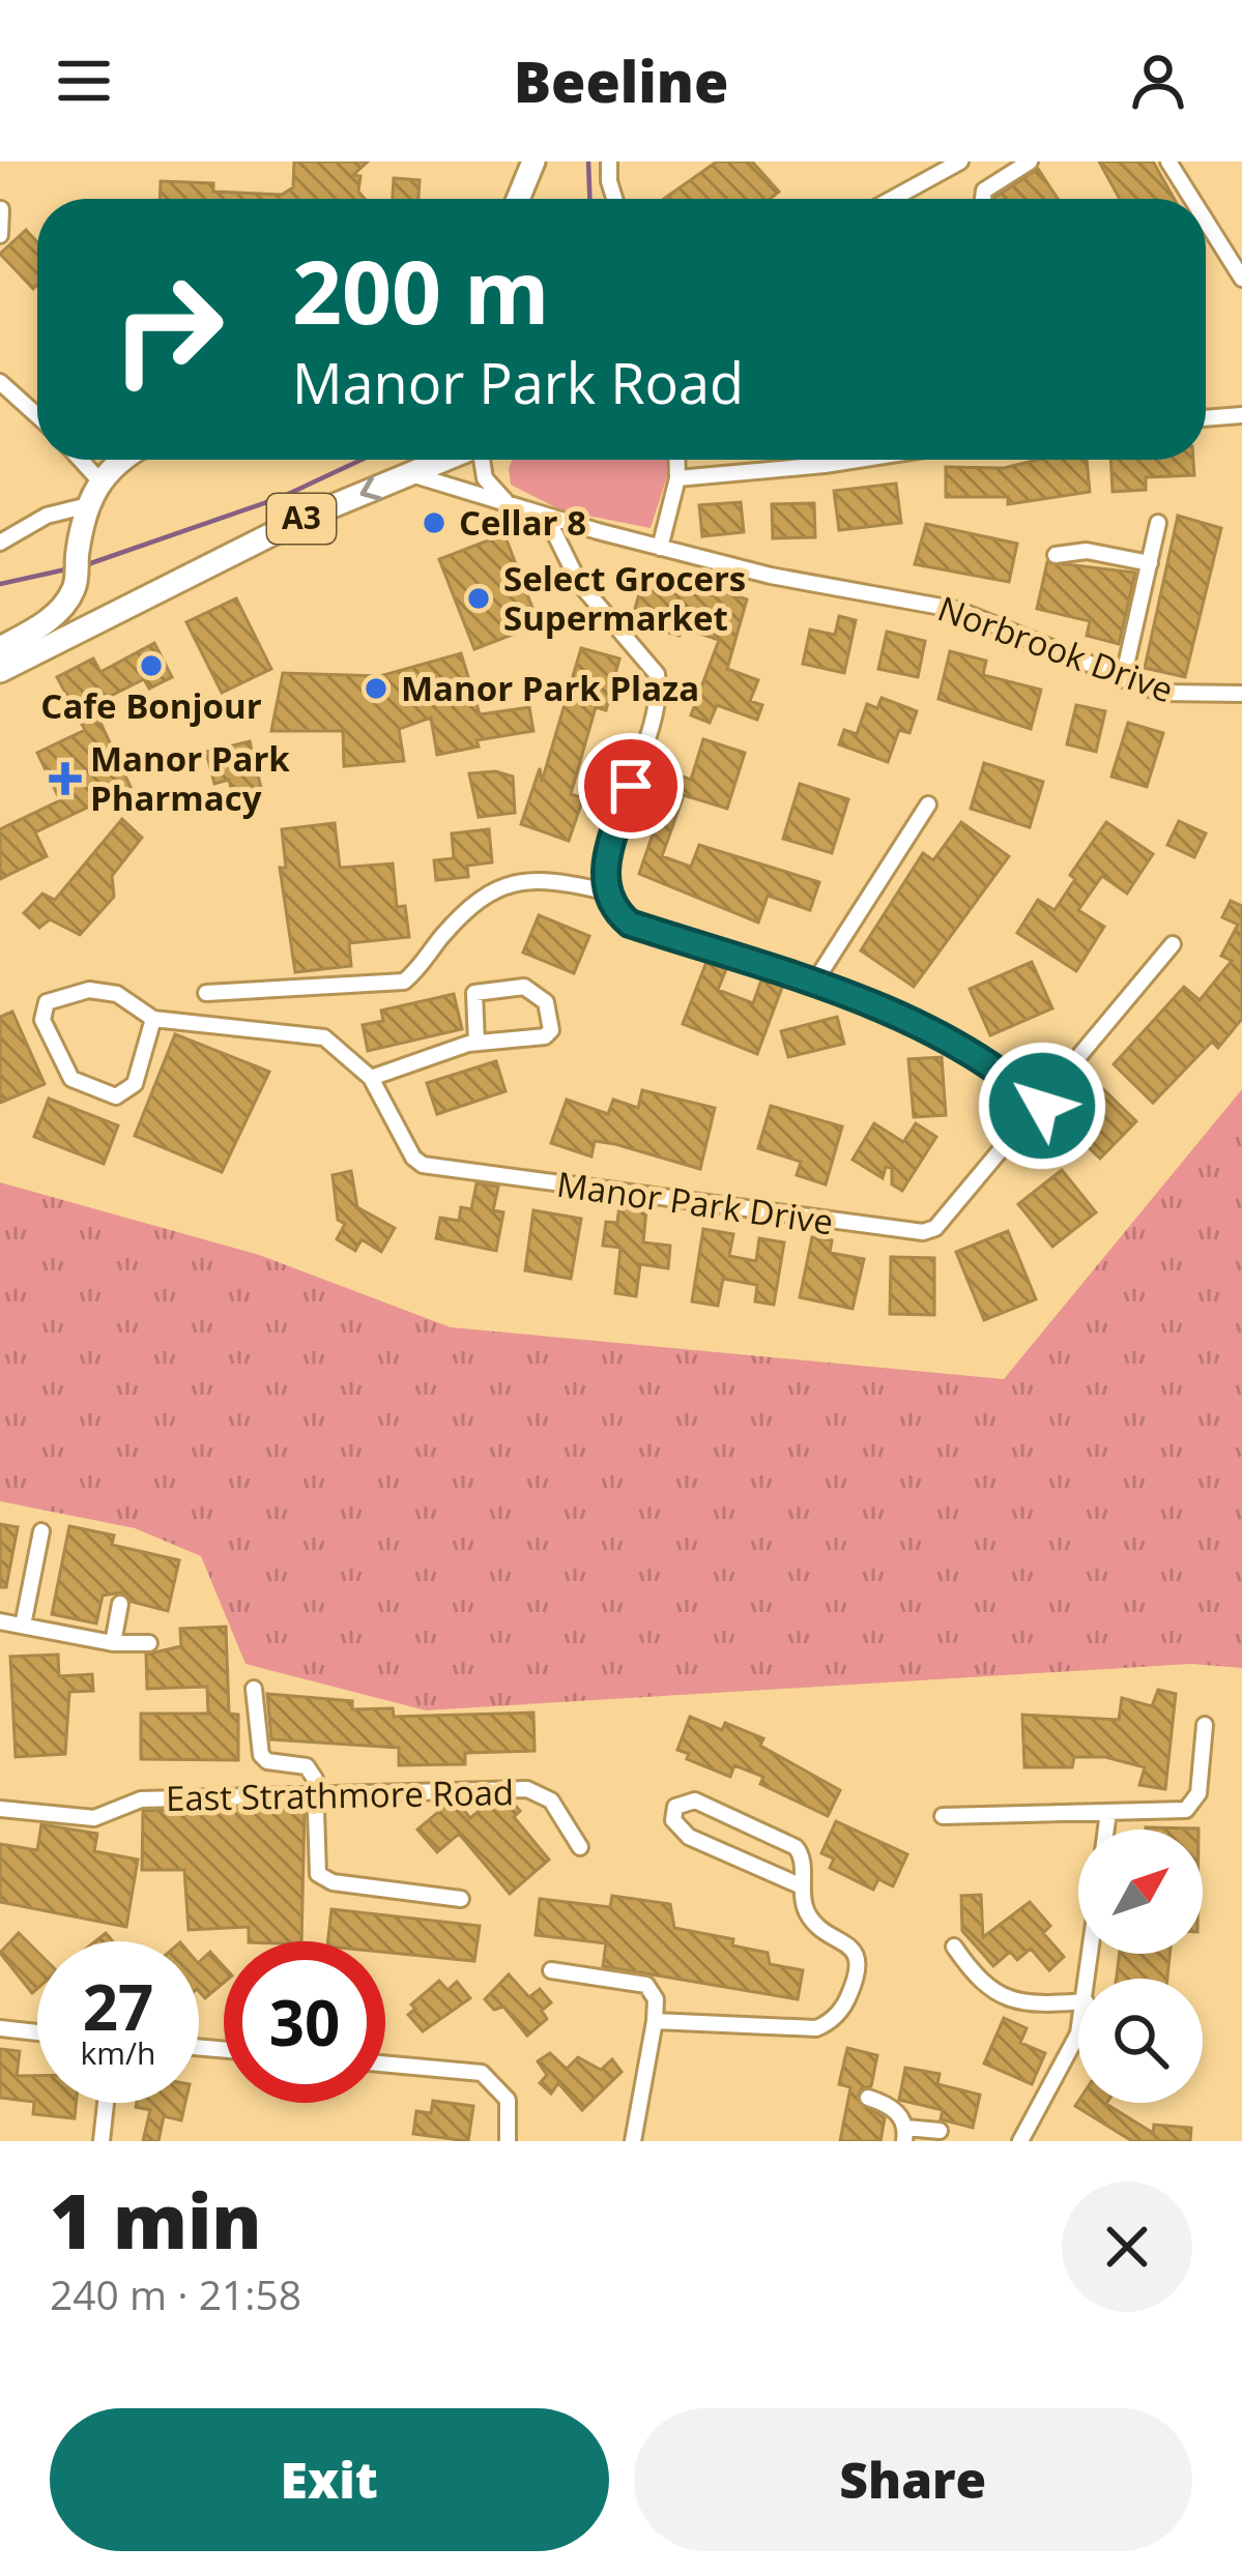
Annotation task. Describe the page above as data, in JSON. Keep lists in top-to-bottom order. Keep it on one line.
{"streets":{"main road":["A3"],"street":["Norbrook Drive","Manor Park Drive","East Strathmore Road"]},"crossings":[["A3","Norbrook Drive"]],"places":{"other":["Cellar 8","Select Grocers Supermarket","Cafe Bonjour","Manor Park Plaza"],"health":["Manor Park Pharmacy"]},"north":"top right","page":{"header":"Beeline","turn":["200 m","Manor Park Road"],"speed":"27 km/h","limit":"30","heading":["1 min","240 m · 21:58"],"buttons":["Exit","Share"]}}
